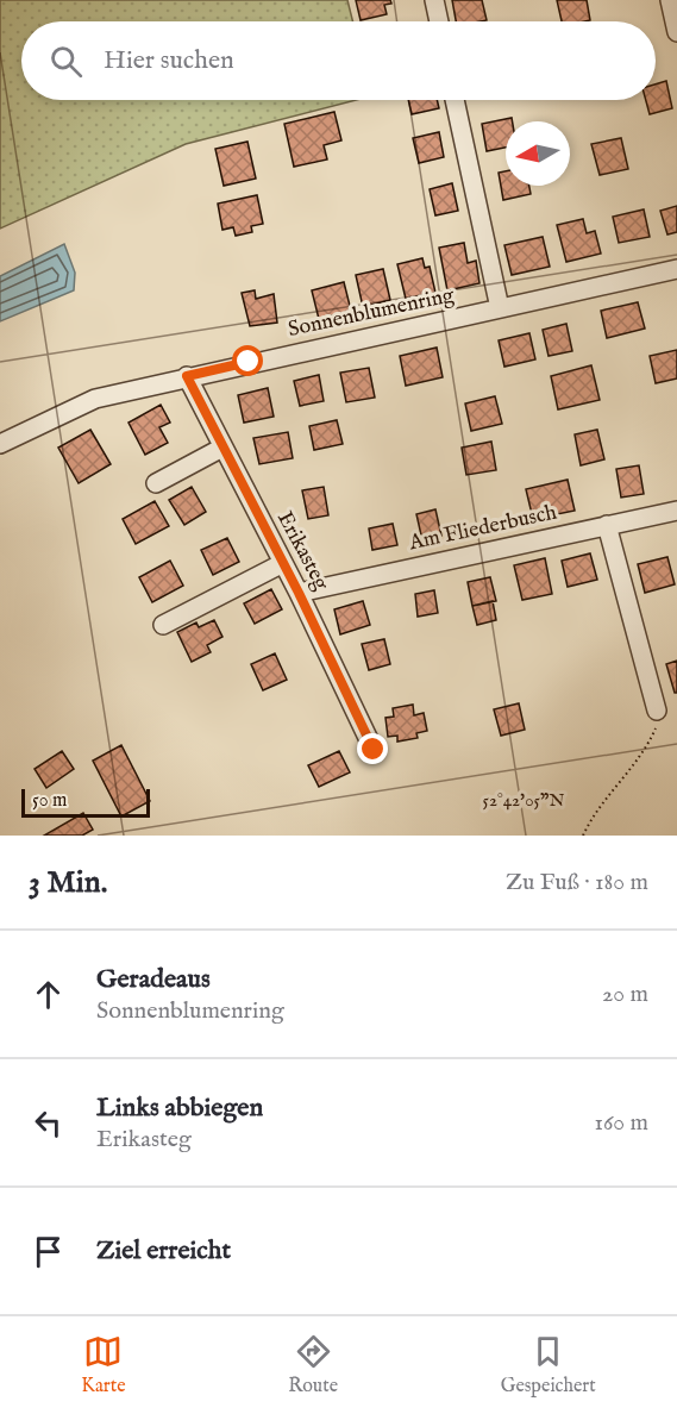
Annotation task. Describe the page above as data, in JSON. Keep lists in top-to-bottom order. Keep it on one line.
{"streets":{"street":["Sonnenblumenring","Am Fliederbusch","Erikasteg"]},"crossings":[["Sonnenblumenring","Erikasteg"],["Am Fliederbusch","Erikasteg"]],"scale_bar":"50 m","north":"left","page":{"search":"Hier suchen","scale":"50 m","heading":["3 Min.","Zu Fuß · 180 m"],"list":[["Geradeaus","Sonnenblumenring","20 m"],["Links abbiegen","Erikasteg","160 m"],"Ziel erreicht"],"nav":["Karte","Route","Gespeichert"]},"coordinates":["52°42'05\"N"]}
